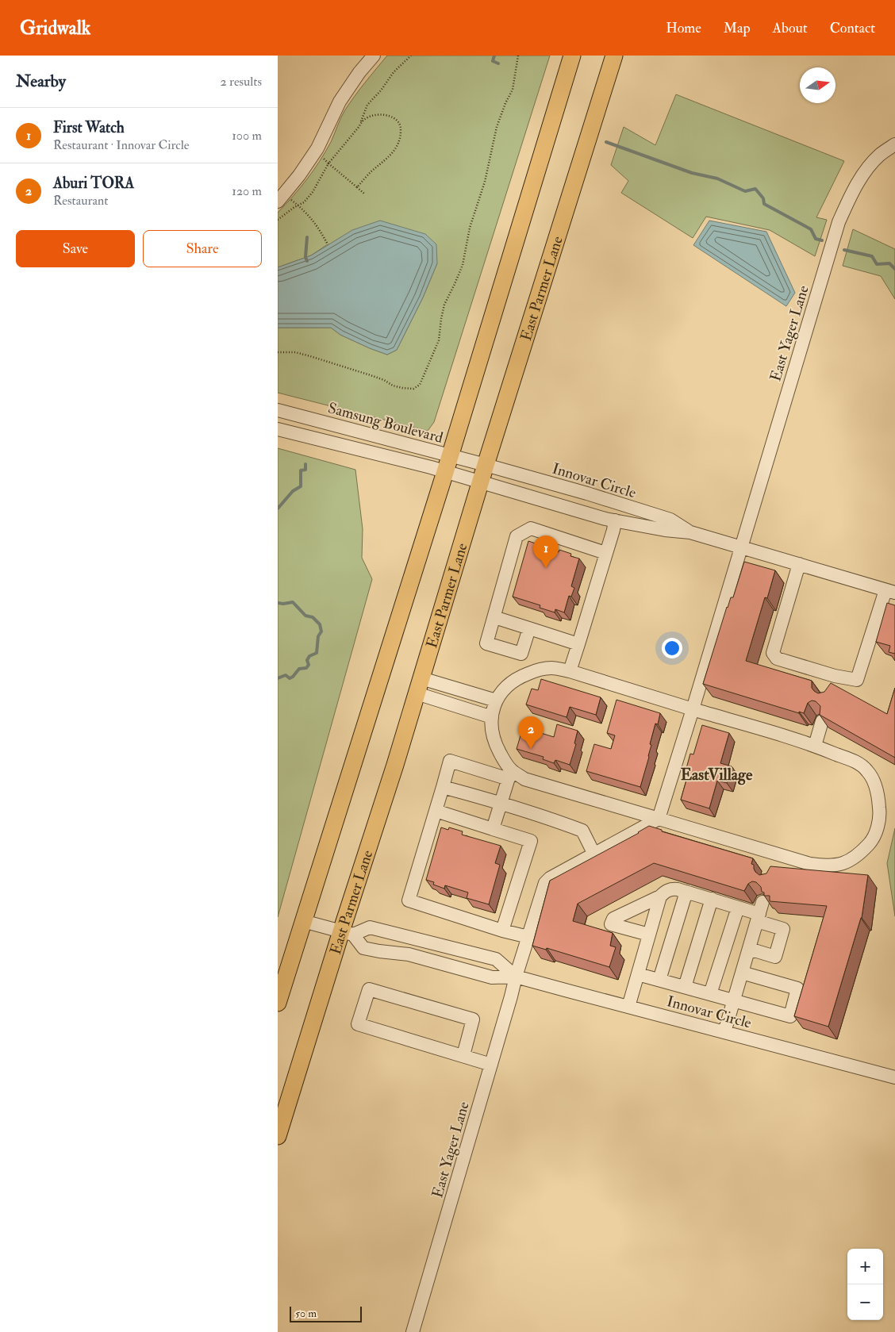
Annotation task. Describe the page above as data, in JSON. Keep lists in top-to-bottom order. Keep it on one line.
{"streets":{"main road":["East Parmer Lane"],"street":["East Yager Lane","Samsung Boulevard","Innovar Circle"]},"crossings":[["East Parmer Lane","Samsung Boulevard"],["East Parmer Lane","Innovar Circle"],["East Yager Lane","Innovar Circle"],["Samsung Boulevard","Innovar Circle"]],"districts":["EastVillage"],"scale_bar":"50 m","north":"right","page":{"header":"Gridwalk","nav":["Home","Map","About","Contact"],"heading":["Nearby","2 results"],"list":[{"mark":"1","name":"First Watch","note":"Restaurant · Innovar Circle","value":"100 m"},{"mark":"2","name":"Aburi TORA","note":"Restaurant","value":"120 m"}],"buttons":["Save","Share"],"pins":["1","2"],"map_buttons":["+","−"],"scale":"50 m"}}
